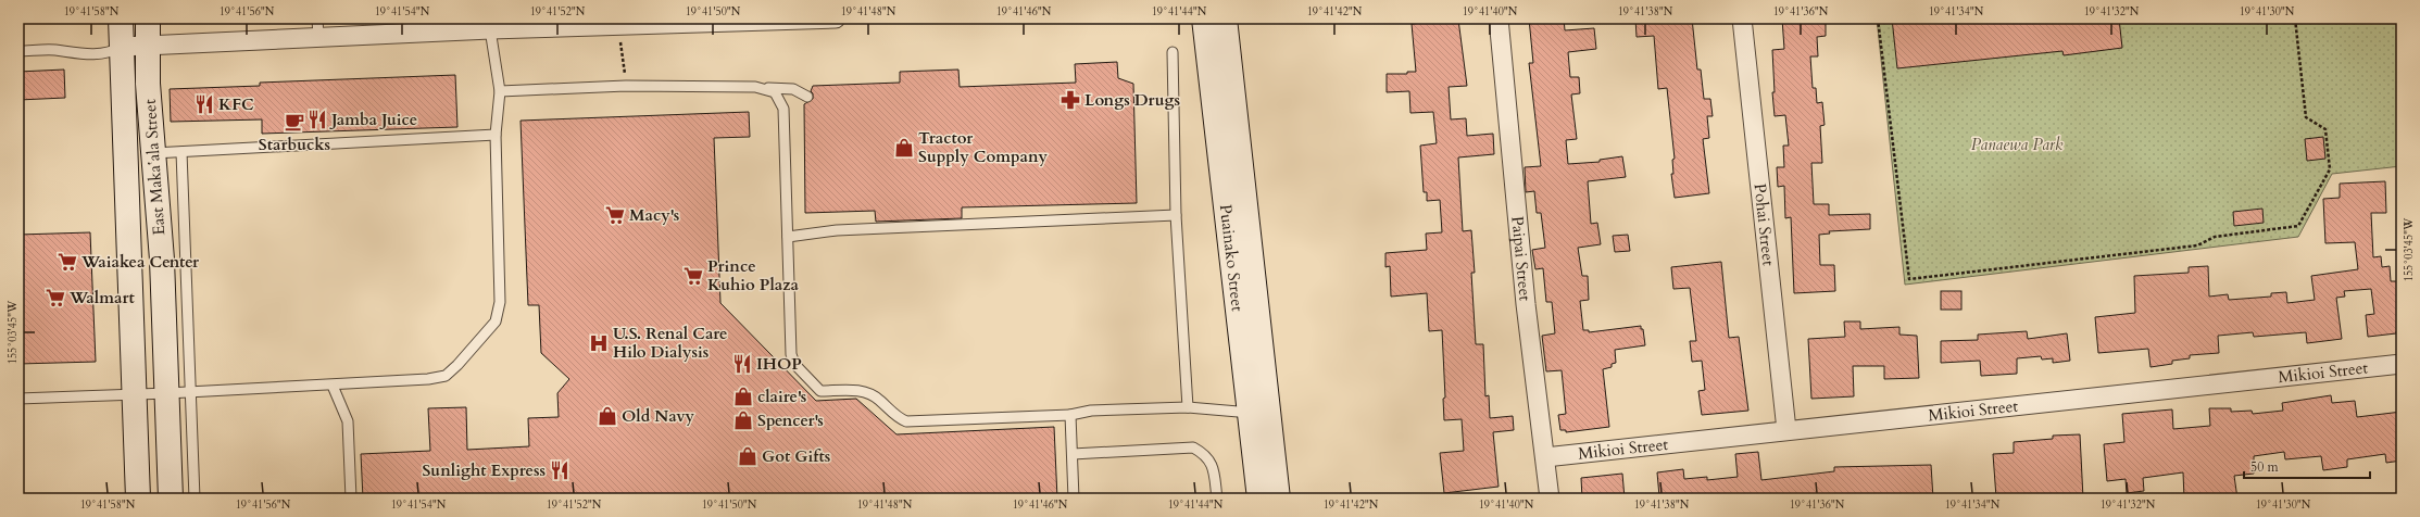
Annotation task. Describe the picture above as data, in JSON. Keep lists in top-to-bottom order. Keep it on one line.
{"streets":{"street":["East Makaʻala Street","Pohai Street","Puainako Street","Paipai Street","Mikioi Street"]},"crossings":[["Pohai Street","Mikioi Street"],["Paipai Street","Mikioi Street"]],"parks":["Panaewa Park"],"places":{"pharmacy":["Longs Drugs"],"restaurant":["KFC","Jamba Juice","IHOP","Sunlight Express"],"cafe":["Starbucks"],"shop":["Tractor Supply Company","claire's","Old Navy","Spencer's","Got Gifts"],"supermarket":["Macy's","Waiakea Center","Prince Kuhio Plaza","Walmart"],"hospital":["U.S. Renal Care Hilo Dialysis"]},"scale_bar":"50 m","coordinates":["19°41'58\"N","19°41'56\"N","19°41'54\"N","19°41'52\"N","19°41'50\"N","19°41'48\"N","19°41'46\"N","19°41'44\"N","19°41'42\"N","19°41'40\"N","19°41'38\"N","19°41'36\"N","19°41'34\"N","19°41'32\"N","19°41'30\"N","155°03'45\"W"]}
